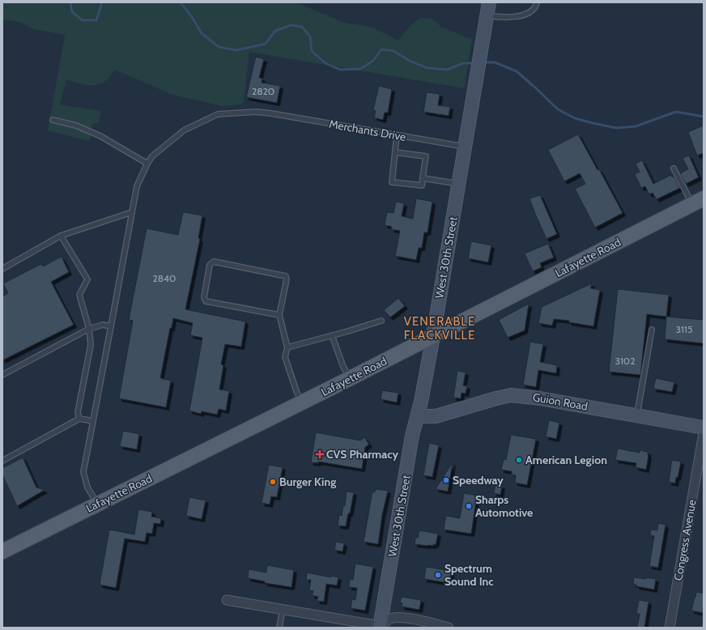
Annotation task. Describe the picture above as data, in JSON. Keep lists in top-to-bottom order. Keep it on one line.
{"streets":{"main road":["West 30th Street","Lafayette Road","Guion Road"],"street":["Congress Avenue"],"lane":["Merchants Drive"]},"crossings":[["Merchants Drive","West 30th Street"],["Merchants Drive","Lafayette Road"],["West 30th Street","Lafayette Road"],["West 30th Street","Guion Road"]],"districts":["VENERABLE FLACKVILLE"],"places":{"health":["CVS Pharmacy"],"other":["American Legion","Speedway","Burger King","Sharps Automotive","Spectrum Sound Inc"]},"house_numbers":["2820","2840","3115","3102"]}
